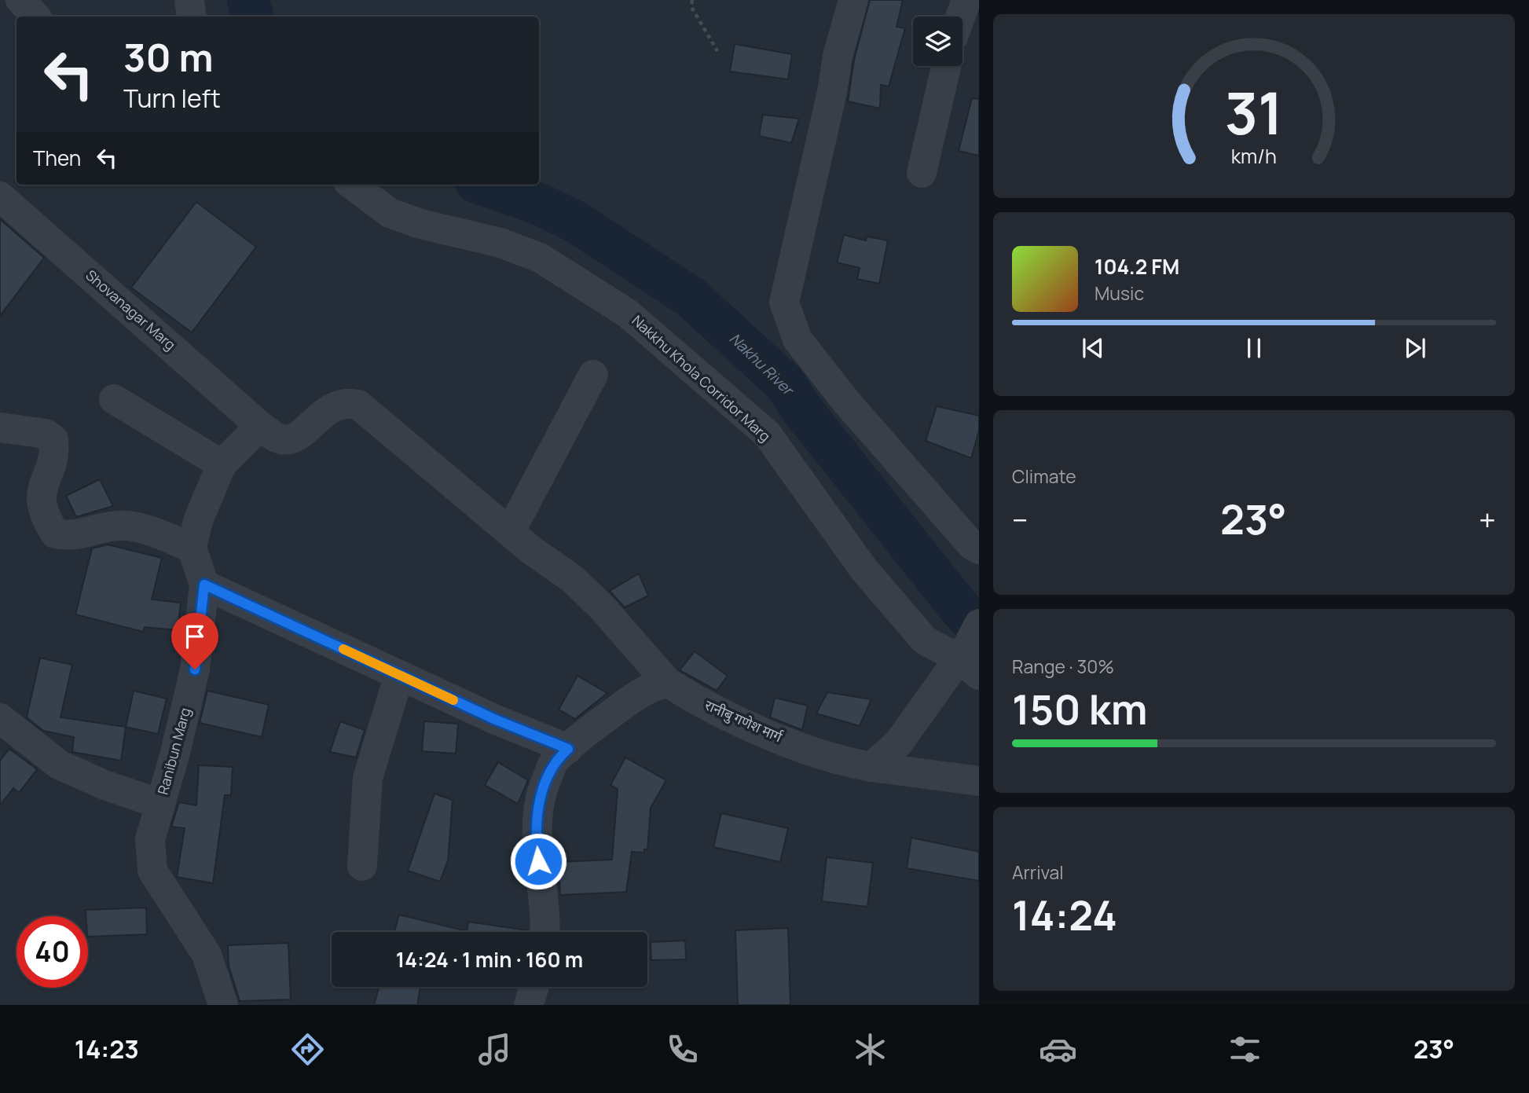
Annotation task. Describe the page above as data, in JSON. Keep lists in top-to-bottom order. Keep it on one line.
{"streets":{"street":["Shovanagar Marg","Nakkhu Khola Corridor Marg","रानीबु गणेश मार्ग","Ranibun Marg"]},"crossings":[["Shovanagar Marg","रानीबु गणेश मार्ग"]],"water":["Nakhu River"],"page":{"turn":["30 m","Turn left"],"then":"Then","song":["104.2 FM","Music"],"tile":["Climate",["Range · 30%","150 km"],["Arrival","14:24"]],"heat":["−","23°","+"],"limit":"40","trip":"14:24 · 1 min · 160 m","tabs":["14:23","23°"],"gauge":["31","km/h"]}}
